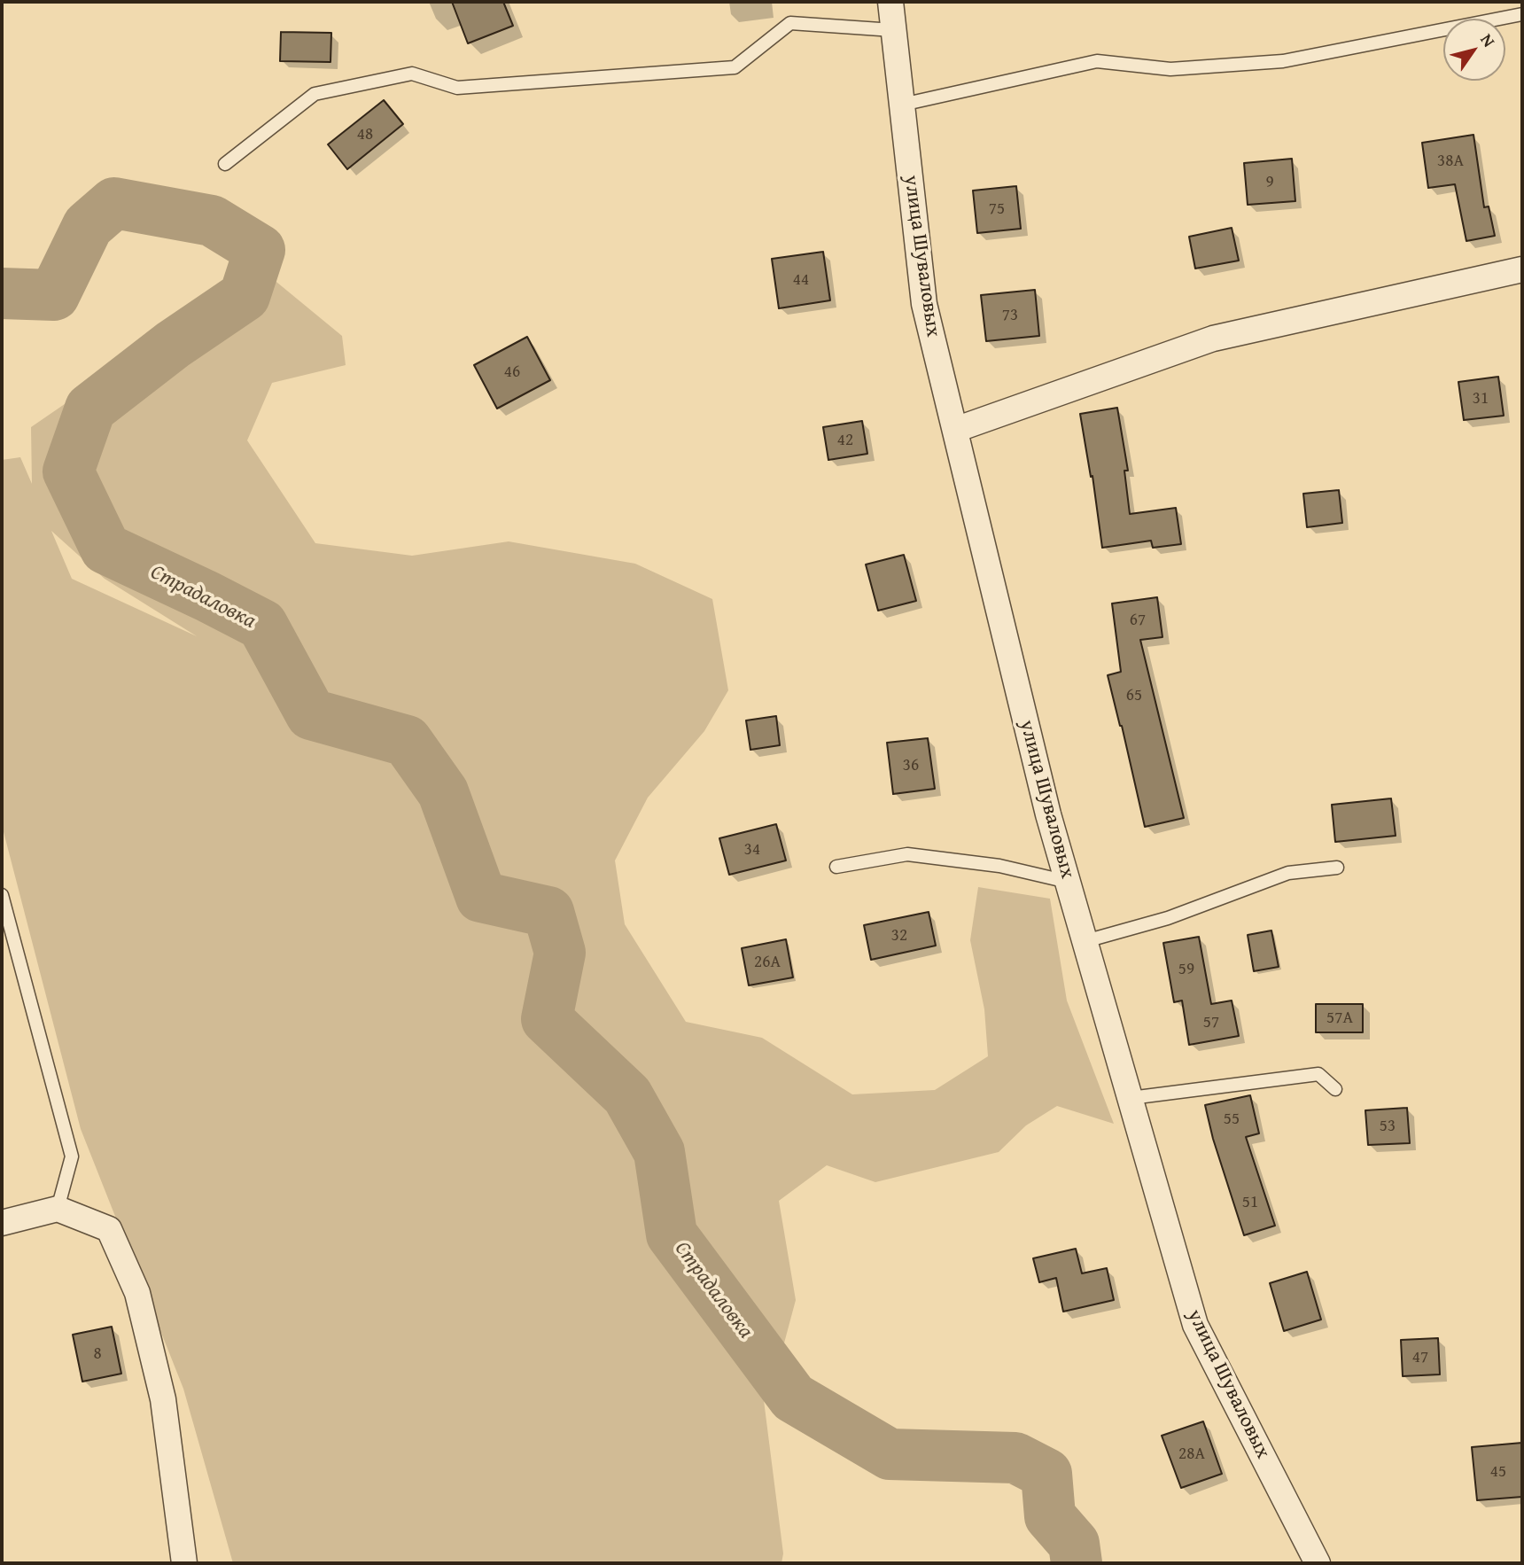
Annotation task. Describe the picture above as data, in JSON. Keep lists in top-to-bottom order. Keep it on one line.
{"streets":{"street":["улица Шуваловых"]},"water":["Страдаловка"],"house_numbers":["48","38А","9","75","44","73","46","31","42","67","65","36","34","32","26А","59","57А","57","55","53","51","8","47","28А","45"],"north":"top right"}
